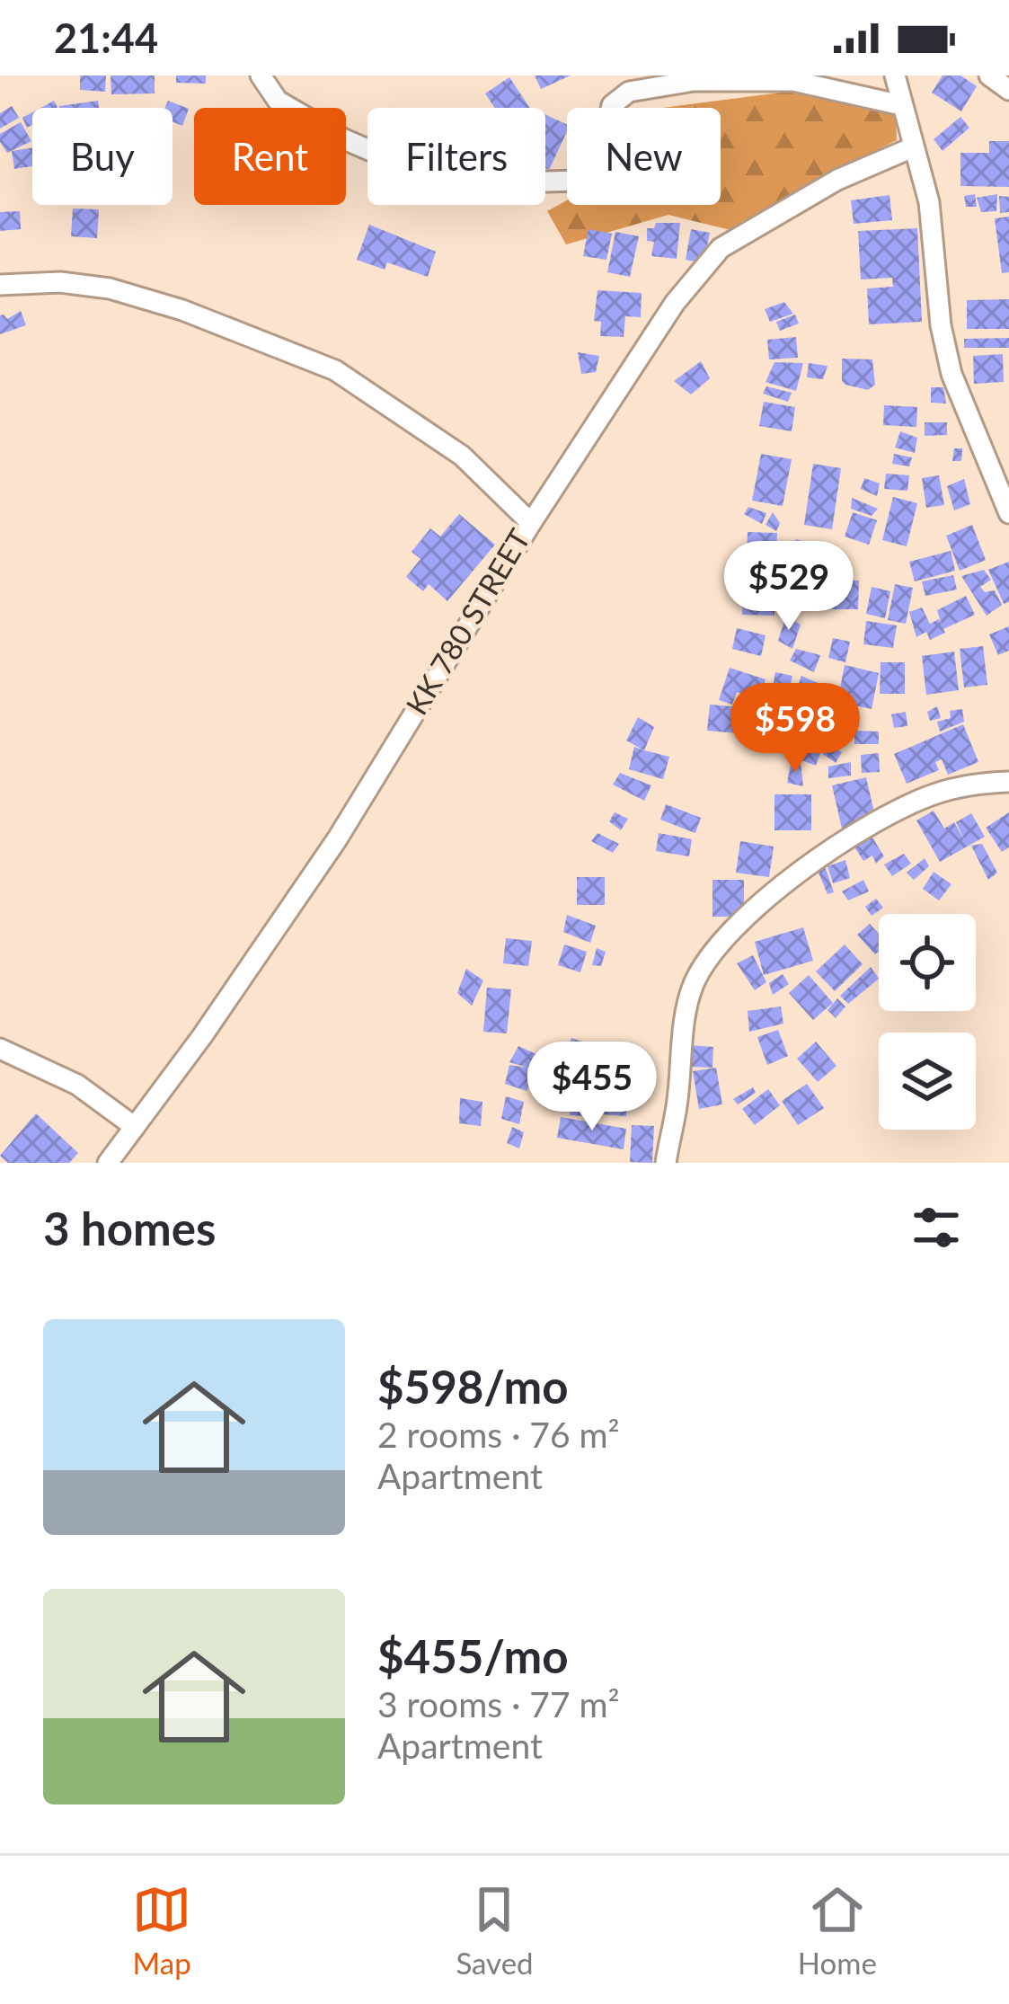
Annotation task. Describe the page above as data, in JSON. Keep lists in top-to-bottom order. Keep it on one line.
{"streets":{"street":["KK 780 STREET"]},"page":{"status":"21:44","chip":["Buy","Rent","Filters","New"],"price":["$529","$598","$455"],"heading":"3 homes","list":[{"name":"$598/mo","note":"2 rooms · 76 m² · Apartment"},{"name":"$455/mo","note":"3 rooms · 77 m² · Apartment"}],"tabs":["Map","Saved","Home"]}}
